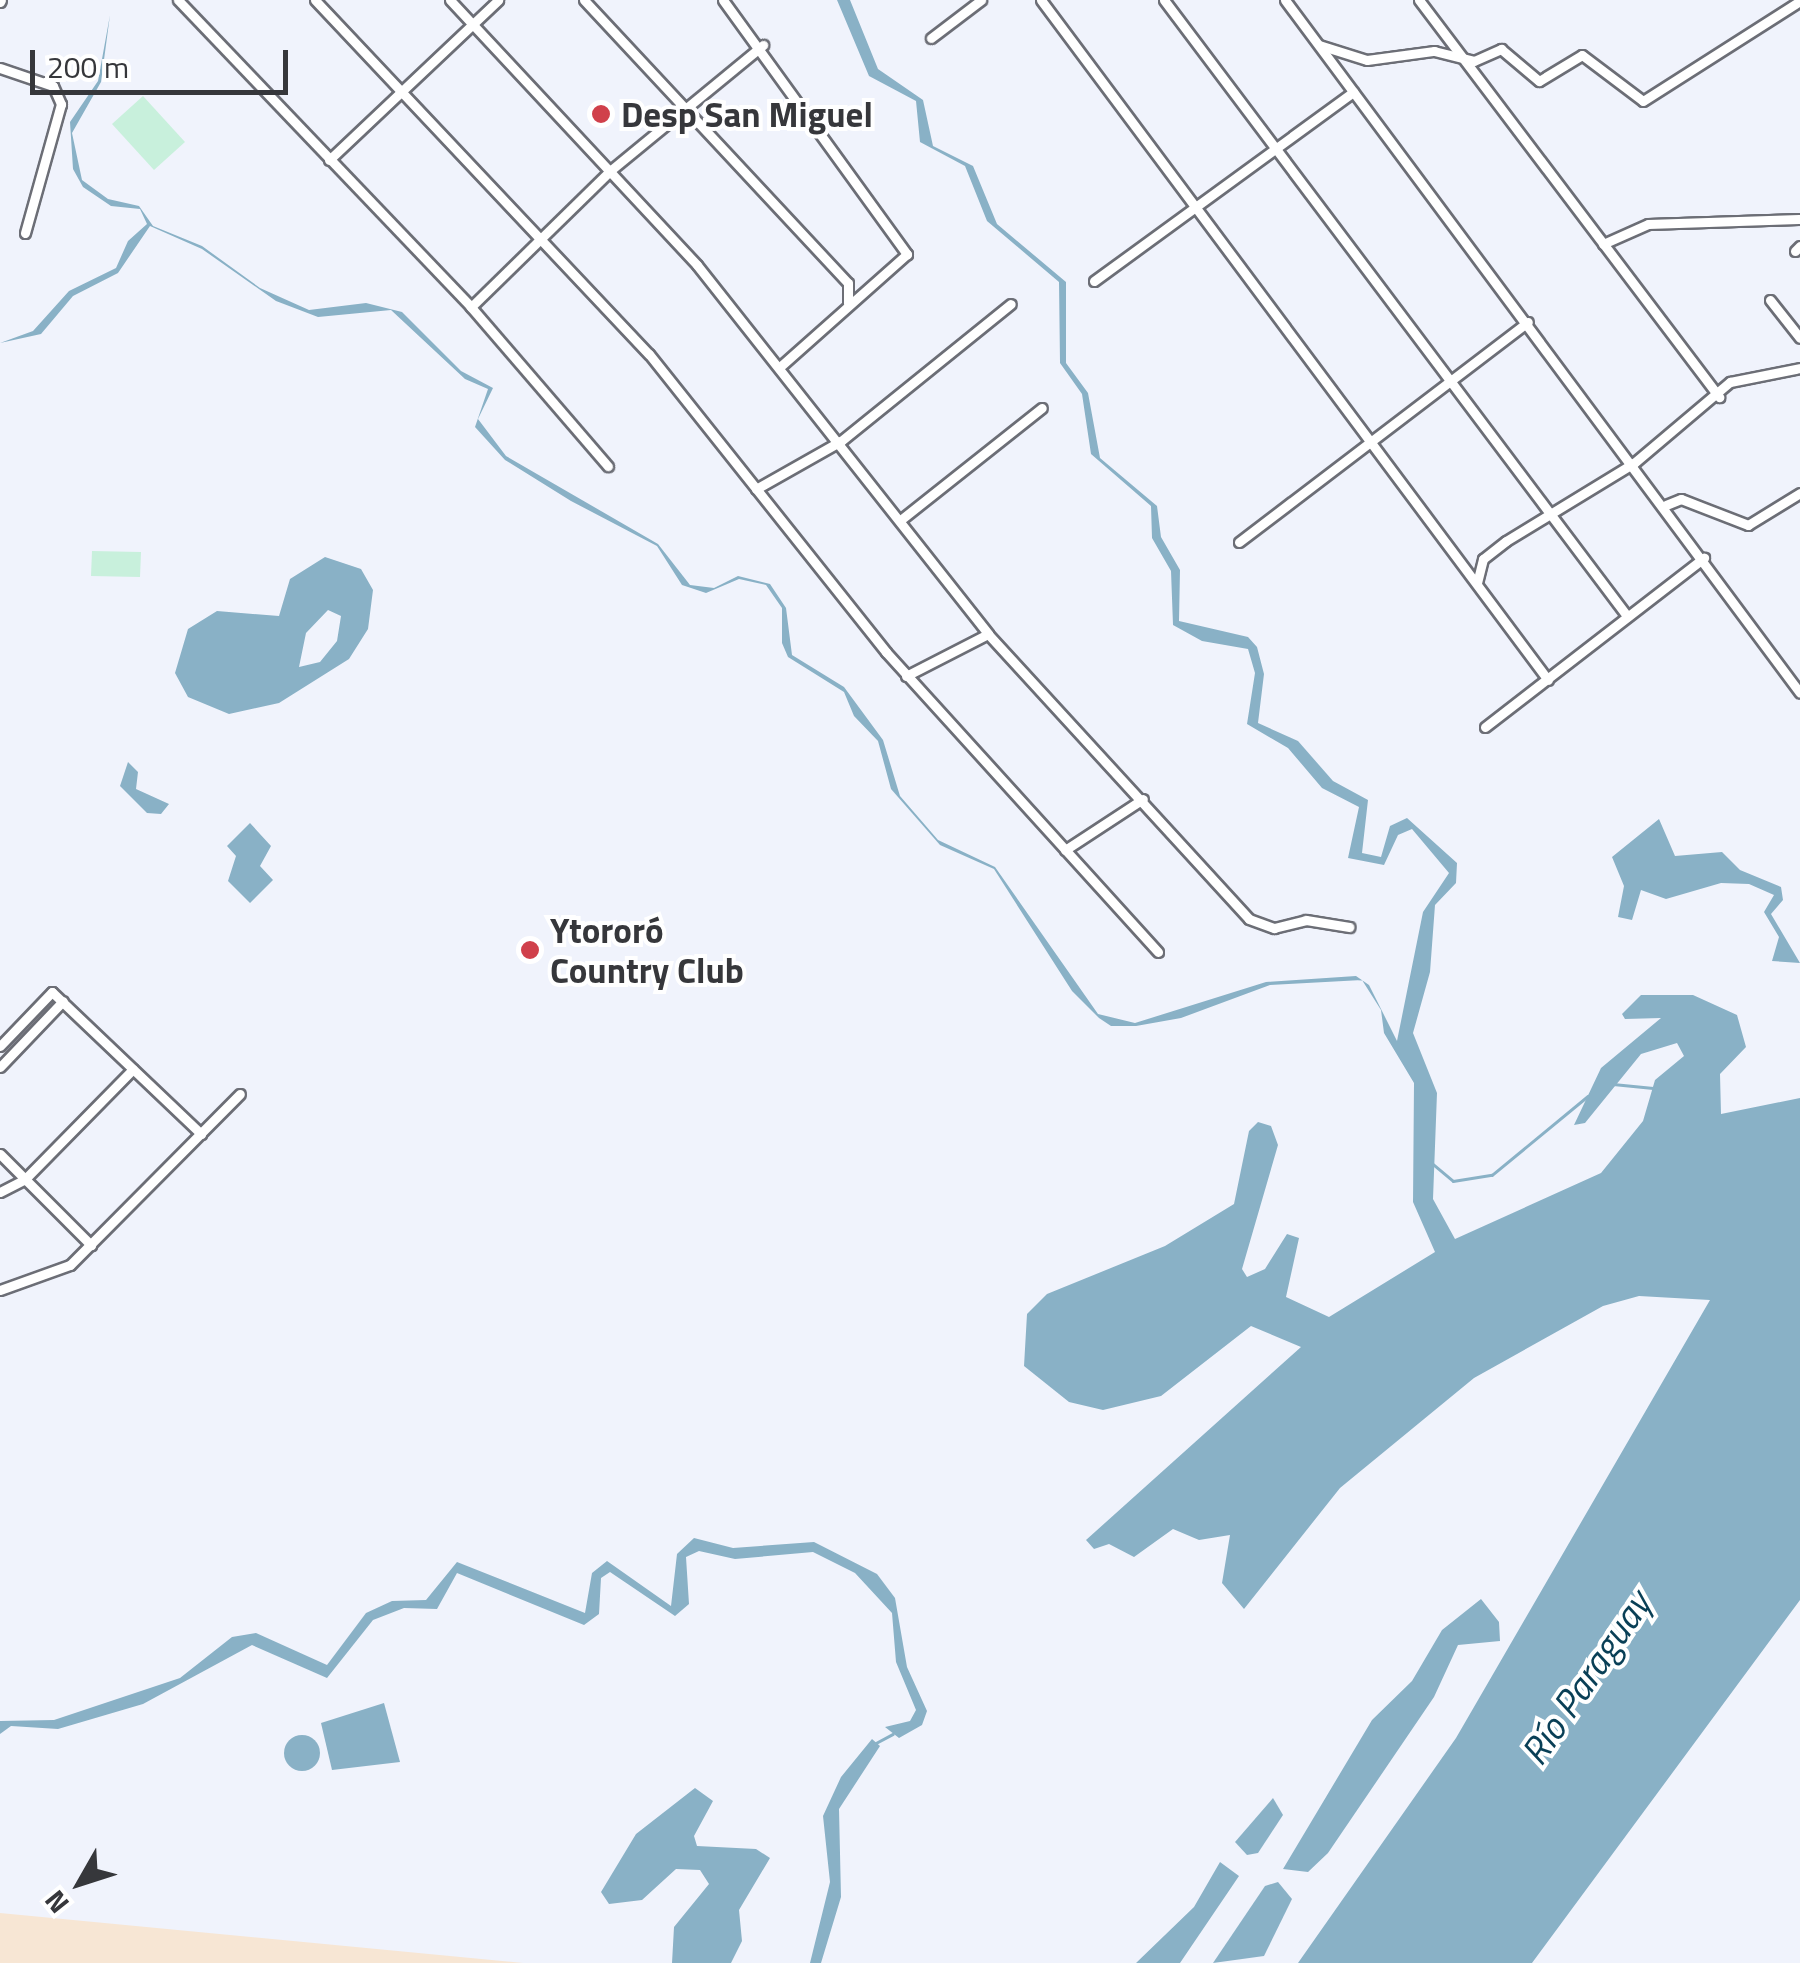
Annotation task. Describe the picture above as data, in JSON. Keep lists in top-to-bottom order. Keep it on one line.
{"water":["Río Paraguay"],"places":["Desp San Miguel","Ytororó Country Club"],"scale_bar":"200 m","north":"bottom left"}
